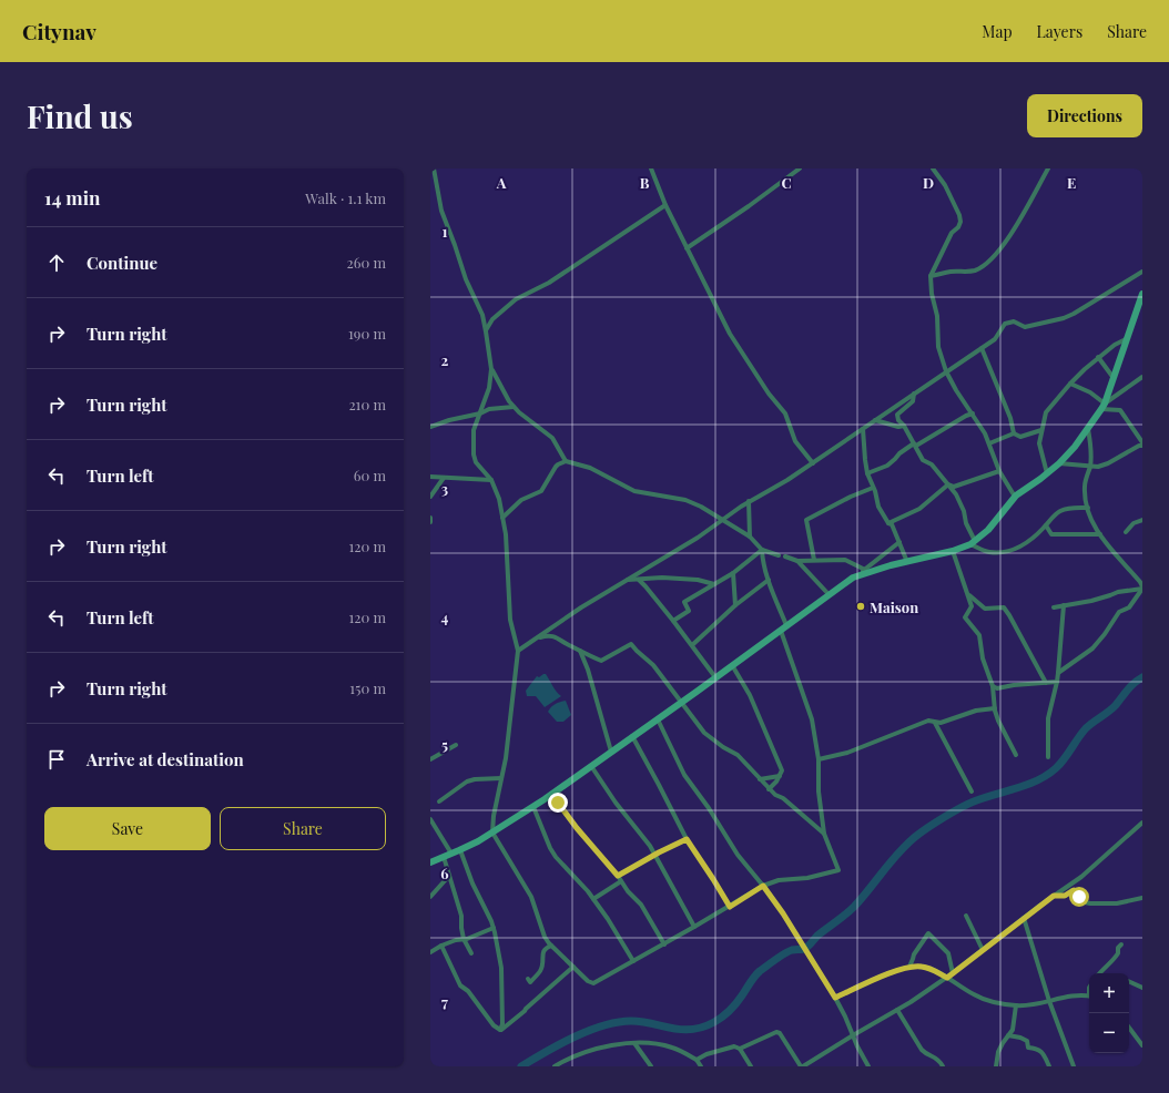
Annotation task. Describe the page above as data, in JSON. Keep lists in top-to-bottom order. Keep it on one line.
{"places":["Maison"],"page":{"header":"Citynav","nav":["Map","Layers","Share"],"buttons":["Directions",["Save","Share"]],"title":"Find us","heading":["14 min","Walk · 1.1 km"],"list":[["Continue","260 m"],["Turn right","190 m"],["Turn right","210 m"],["Turn left","60 m"],["Turn right","120 m"],["Turn left","120 m"],["Turn right","150 m"],"Arrive at destination"],"map_buttons":["+","−"]},"grid":{"columns":["A","B","C","D","E"],"rows":["1","2","3","4","5","6","7"]}}
